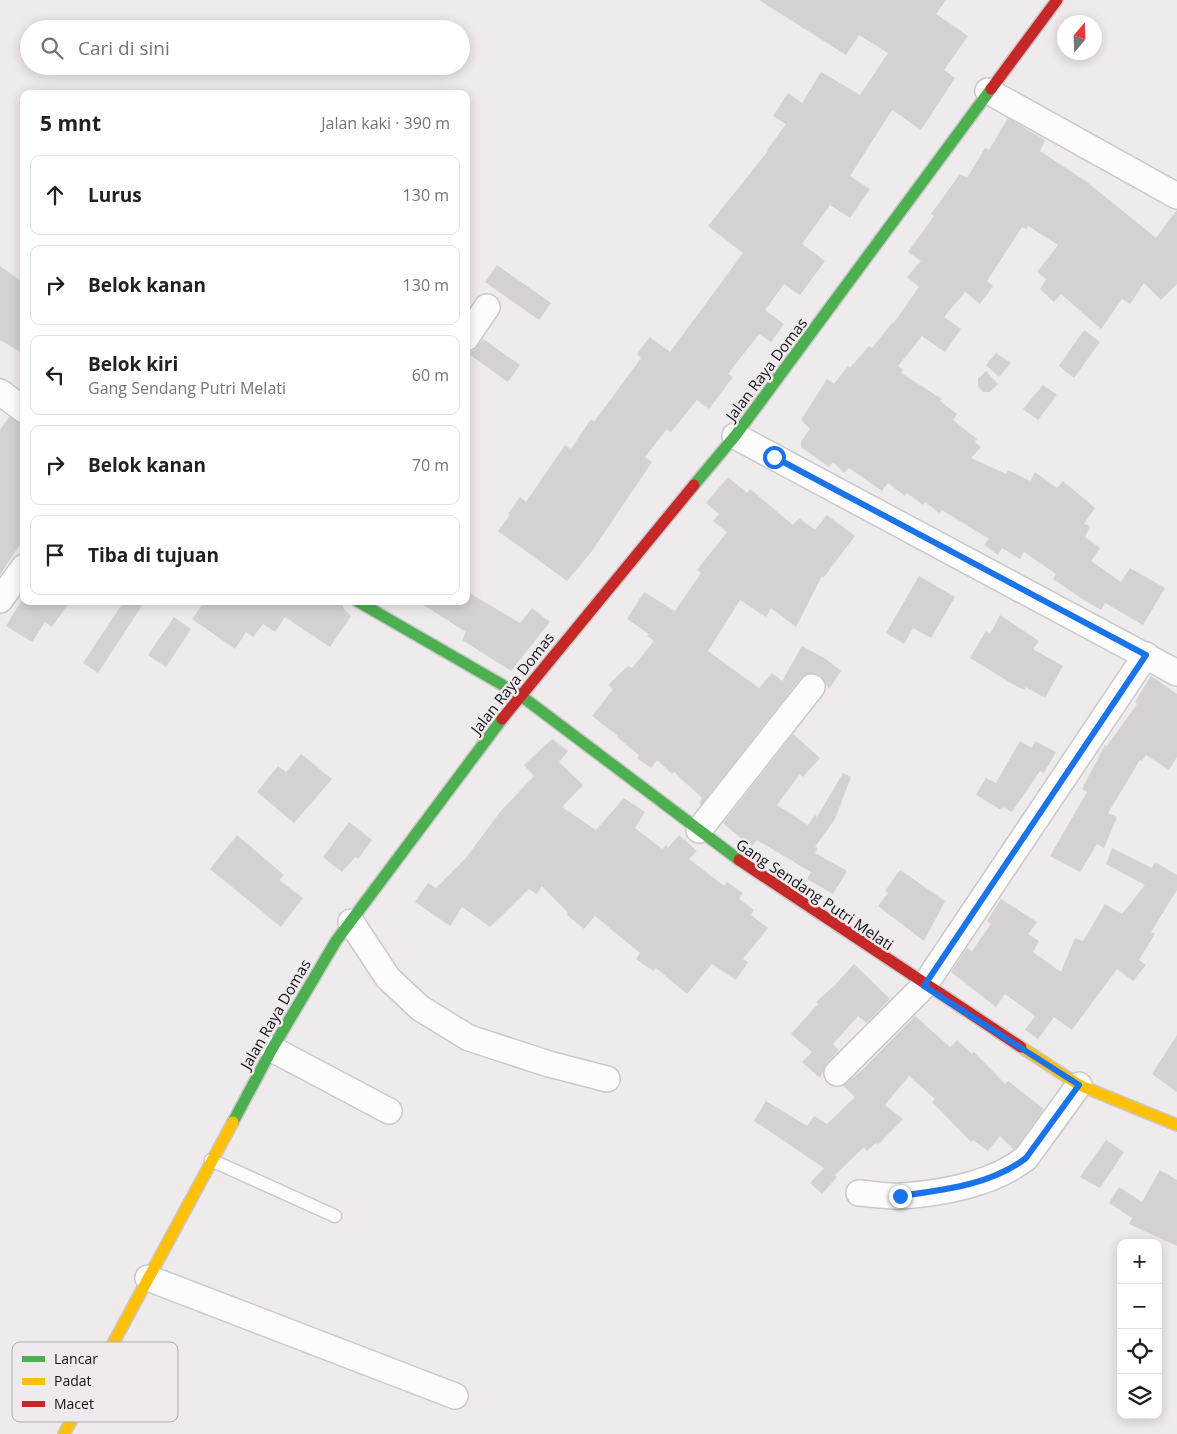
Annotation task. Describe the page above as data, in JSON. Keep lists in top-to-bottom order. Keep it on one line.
{"streets":{"main road":["Jalan Raya Domas","Gang Sendang Putri Melati"]},"crossings":[["Jalan Raya Domas","Gang Sendang Putri Melati"]],"legend":["Lancar","Padat","Macet"],"north":"top","page":{"search":"Cari di sini","heading":["5 mnt","Jalan kaki · 390 m"],"list":[["Lurus","130 m"],["Belok kanan","130 m"],["Belok kiri","Gang Sendang Putri Melati","60 m"],["Belok kanan","70 m"],"Tiba di tujuan"],"map_buttons":["+","−"]}}
